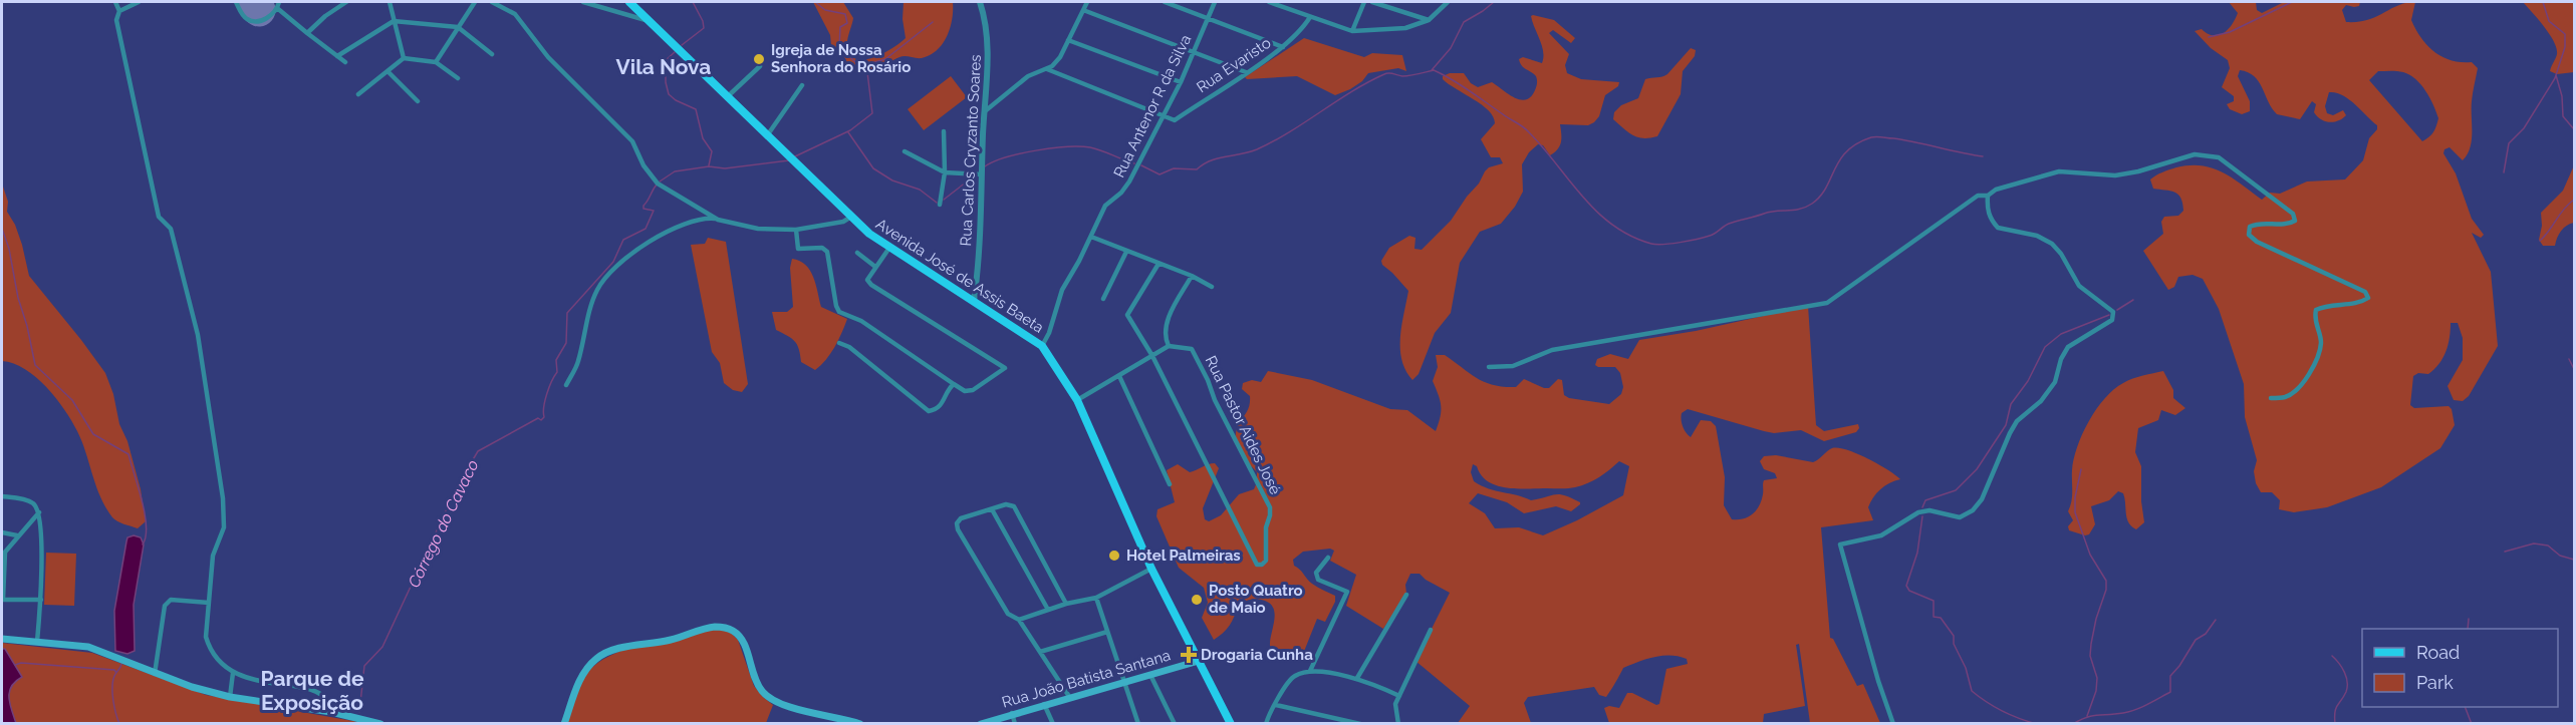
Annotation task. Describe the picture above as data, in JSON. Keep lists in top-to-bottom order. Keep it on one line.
{"streets":{"main road":["Avenida José de Assis Baeta","Rua João Batista Santana"],"street":["Rua Evaristo","Rua Antenor R da Silva","Rua Carlos Cryzanto Soares","Rua Pastor Aides José"]},"crossings":[["Rua Evaristo","Rua Antenor R da Silva"],["Rua Antenor R da Silva","Avenida José de Assis Baeta"],["Rua Carlos Cryzanto Soares","Avenida José de Assis Baeta"],["Avenida José de Assis Baeta","Rua João Batista Santana"]],"districts":["Vila Nova","Parque de Exposição"],"water":["Córrego do Cavaco"],"places":{"other":["Igreja de Nossa Senhora do Rosário","Hotel Palmeiras","Posto Quatro de Maio"],"health":["Drogaria Cunha"]},"legend":["Road","Park"]}
